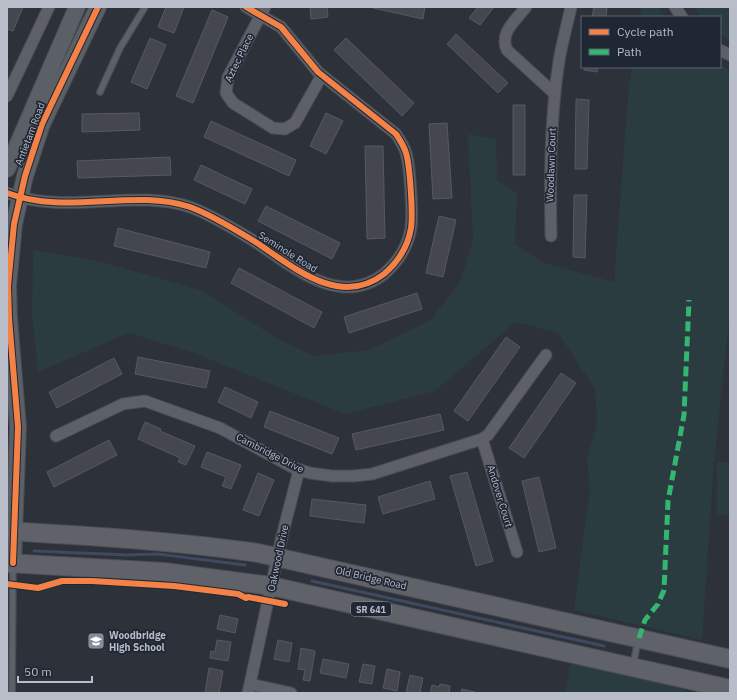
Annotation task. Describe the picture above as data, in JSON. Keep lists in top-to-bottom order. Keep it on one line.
{"streets":{"main road":["Old Bridge Road","SR 641"],"street":["Aztec Place","Antietam Road","Woodlawn Court","Seminole Road","Cambridge Drive","Andover Court","Oakwood Drive"]},"crossings":[["Aztec Place","Seminole Road"],["Antietam Road","Seminole Road"],["Antietam Road","Old Bridge Road"],["Antietam Road","SR 641"],["Cambridge Drive","Andover Court"],["Cambridge Drive","Oakwood Drive"],["Oakwood Drive","Old Bridge Road"],["Oakwood Drive","SR 641"]],"places":{"school or university":["Woodbridge High School"]},"legend":["Cycle path","Path"],"scale_bar":"50 m"}
